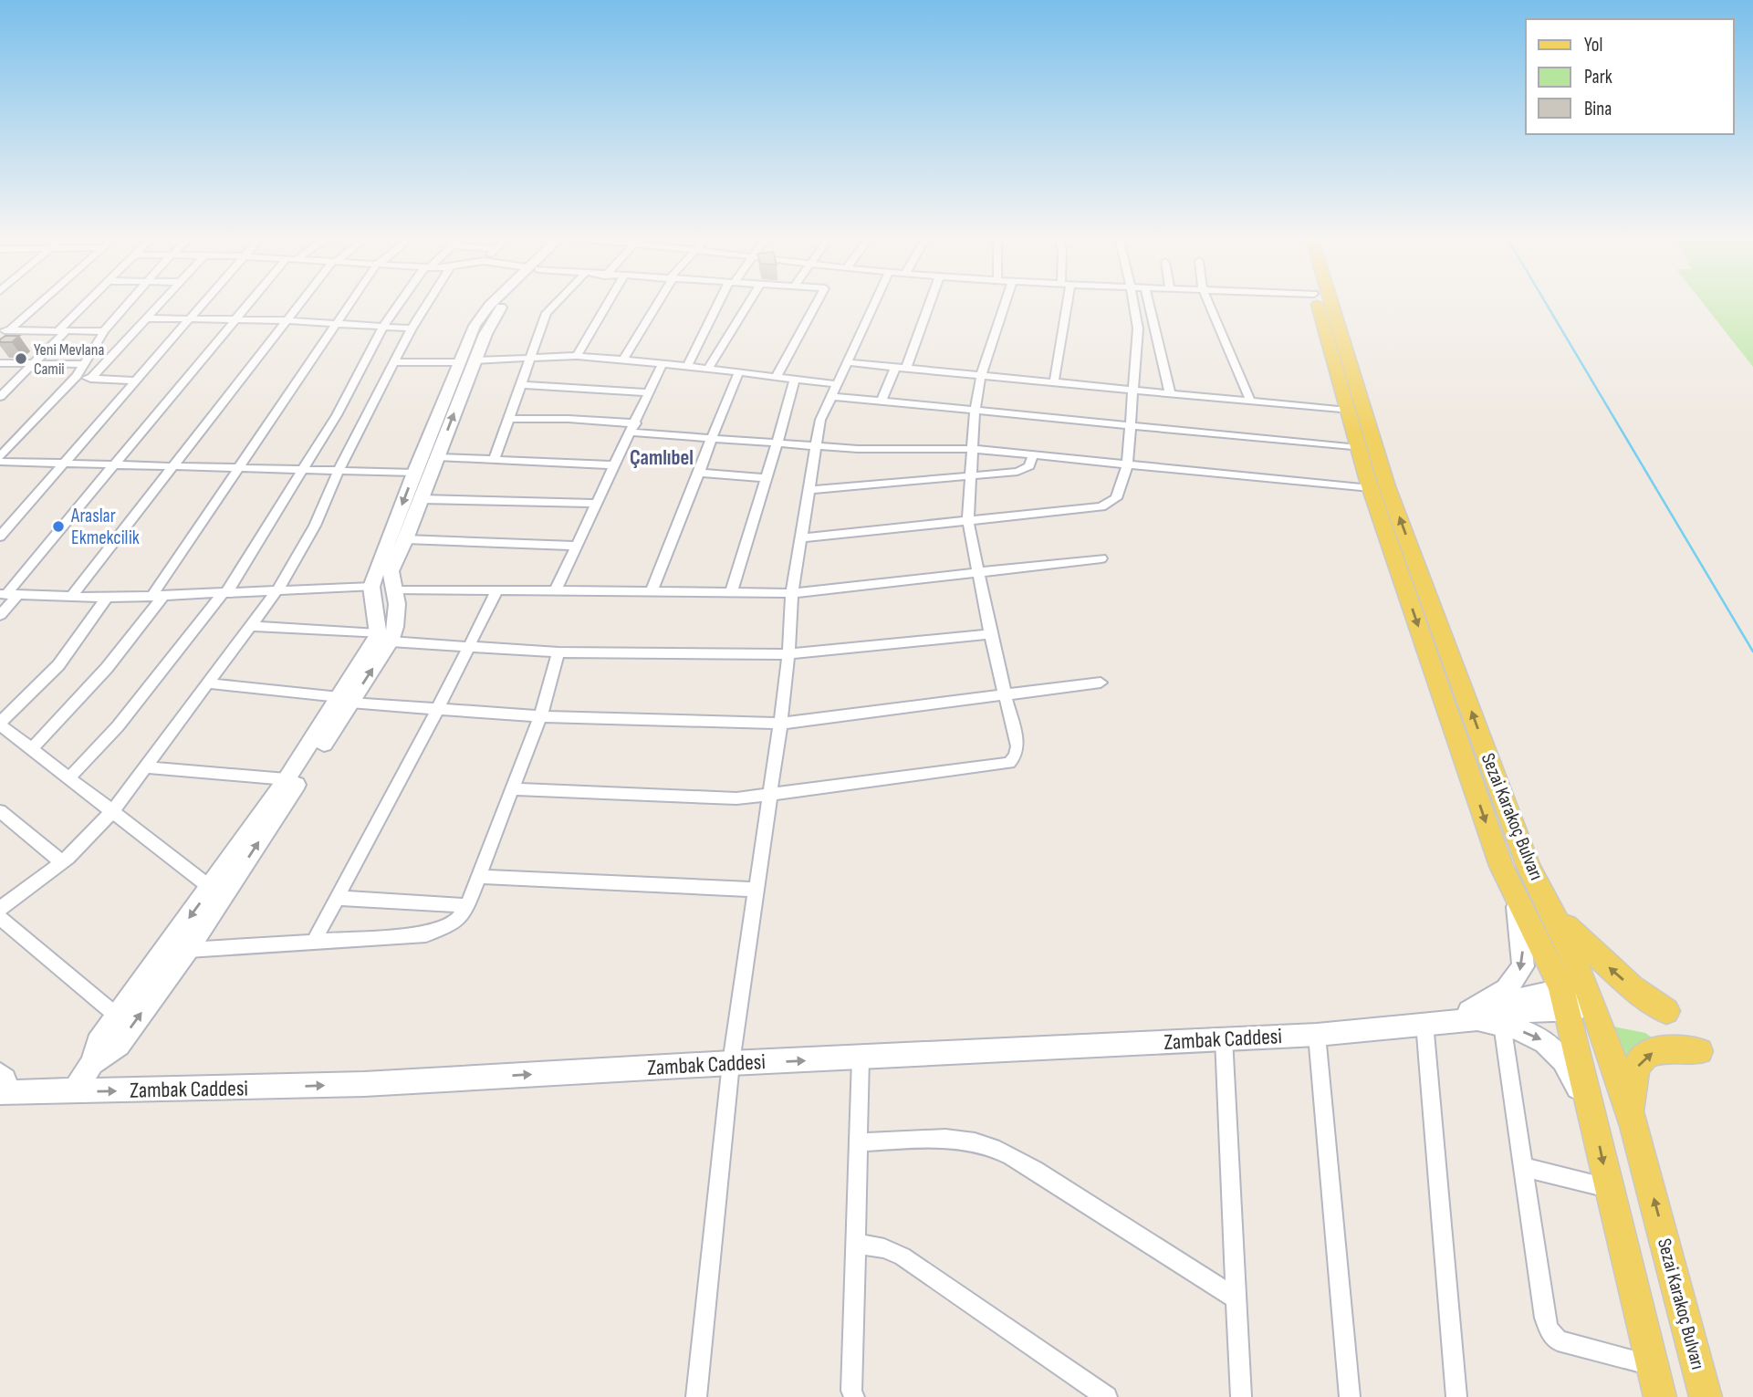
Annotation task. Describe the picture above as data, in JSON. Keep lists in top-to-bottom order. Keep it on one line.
{"streets":{"main road":["Sezai Karakoç Bulvarı","Zambak Caddesi"]},"one_way":["Zambak Caddesi"],"districts":["Çamlıbel"],"places":["Yeni Mevlana Camii","Araslar Ekmekcilik"],"legend":["Yol","Park","Bina"]}
